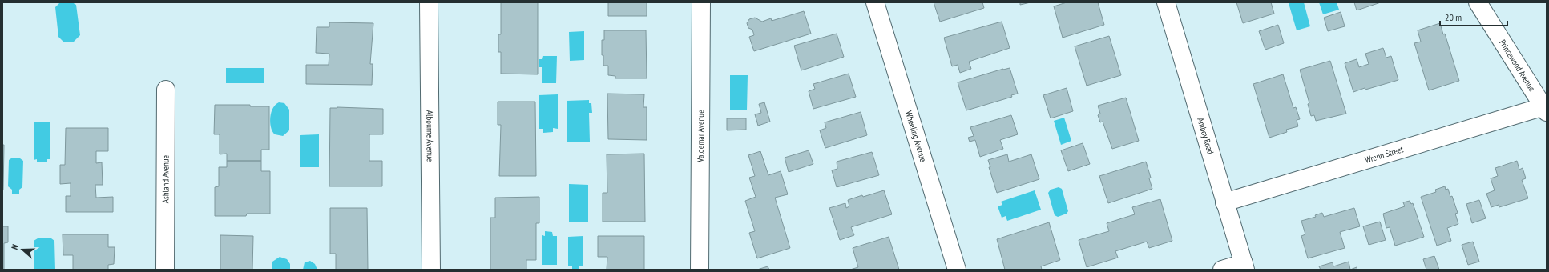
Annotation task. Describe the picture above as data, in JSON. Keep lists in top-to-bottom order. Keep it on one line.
{"streets":{"street":["Princewood Avenue","Albourne Avenue","Valdemar Avenue","Wheeling Avenue","Amboy Road","Wrenn Street","Ashland Avenue"]},"crossings":[["Princewood Avenue","Wrenn Street"],["Amboy Road","Wrenn Street"]],"scale_bar":"20 m","north":"left"}
